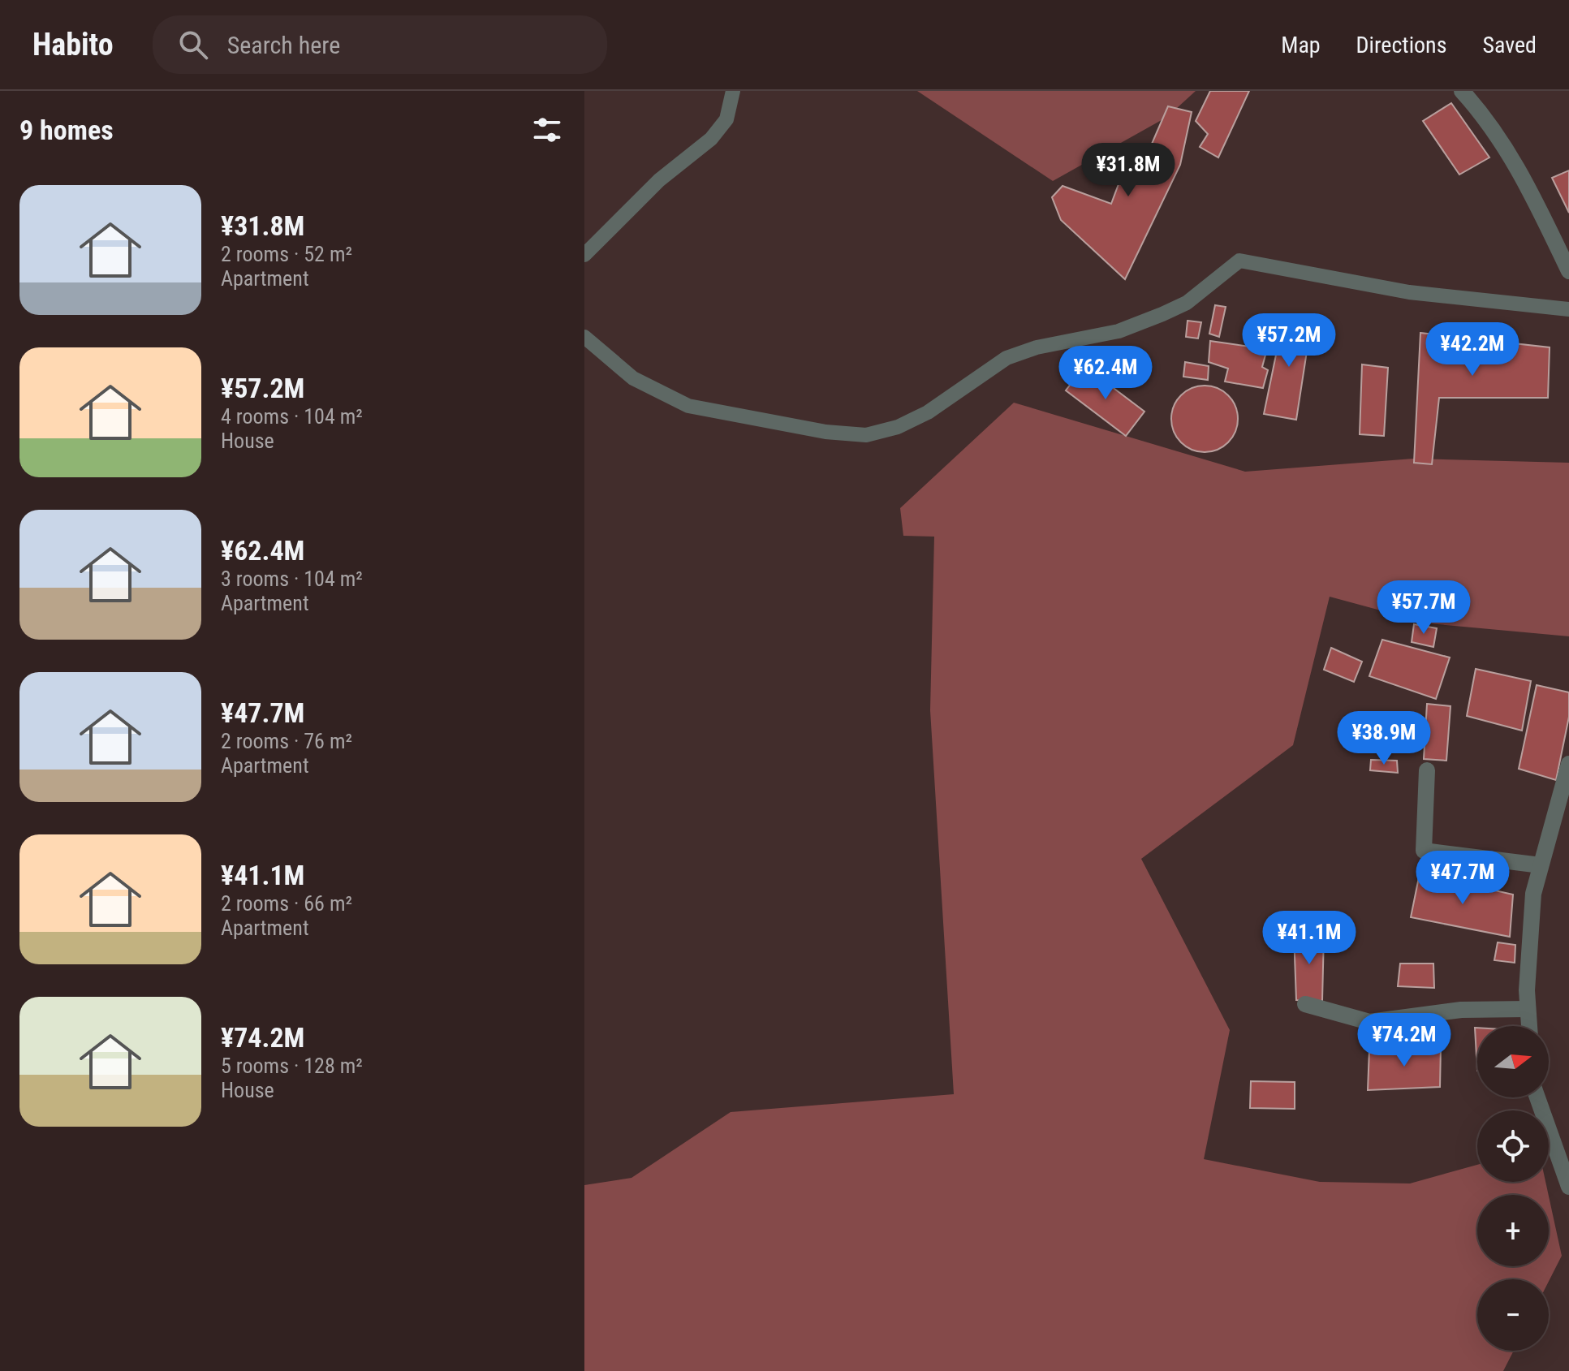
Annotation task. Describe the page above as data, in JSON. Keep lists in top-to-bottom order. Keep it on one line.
{"north":"right","page":{"header":"Habito","search":"Search here","nav":["Map","Directions","Saved"],"heading":"9 homes","price":["¥31.8M","¥57.2M","¥42.2M","¥62.4M","¥57.7M","¥38.9M","¥47.7M","¥41.1M","¥74.2M"],"list":[{"name":"¥31.8M","note":"2 rooms · 52 m² · Apartment"},{"name":"¥57.2M","note":"4 rooms · 104 m² · House"},{"name":"¥62.4M","note":"3 rooms · 104 m² · Apartment"},{"name":"¥47.7M","note":"2 rooms · 76 m² · Apartment"},{"name":"¥41.1M","note":"2 rooms · 66 m² · Apartment"},{"name":"¥74.2M","note":"5 rooms · 128 m² · House"}],"map_buttons":["+","−"]}}
